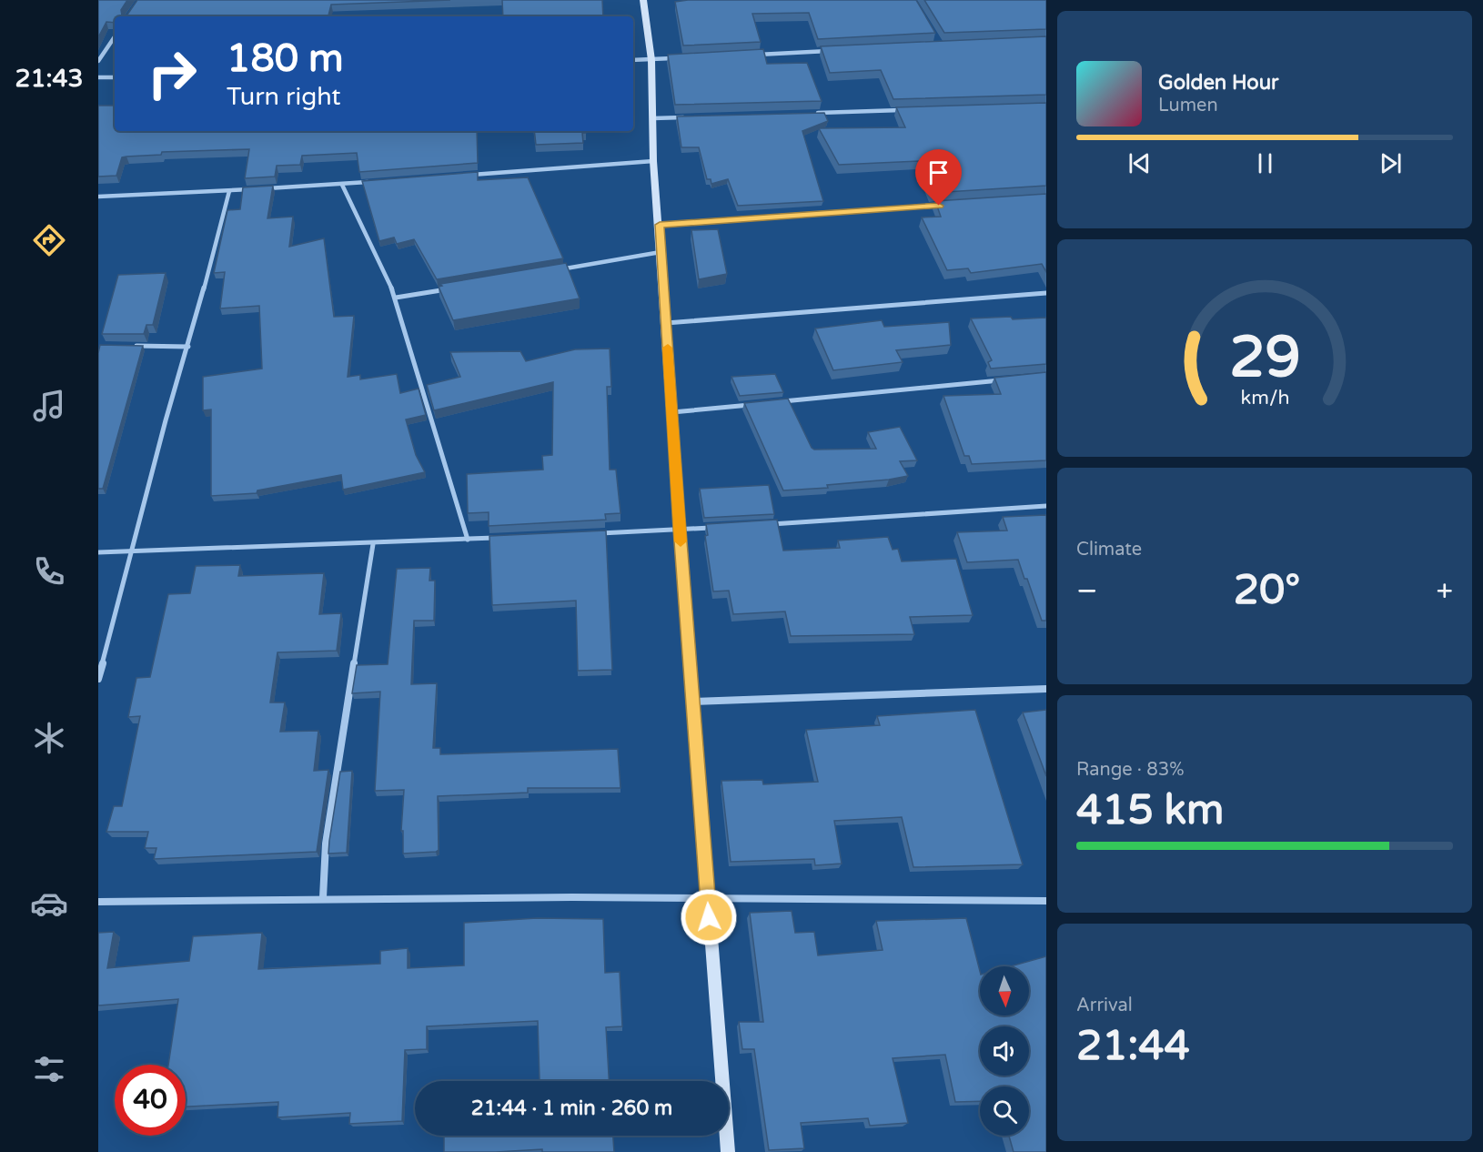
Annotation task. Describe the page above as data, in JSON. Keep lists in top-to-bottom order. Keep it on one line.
{"north":"bottom","page":{"tabs":"21:43","turn":["180 m","Turn right"],"song":["Golden Hour","Lumen"],"tile":["Climate",["Range · 83%","415 km"],["Arrival","21:44"]],"heat":["−","20°","+"],"limit":"40","trip":"21:44 · 1 min · 260 m","gauge":["29","km/h"]}}
